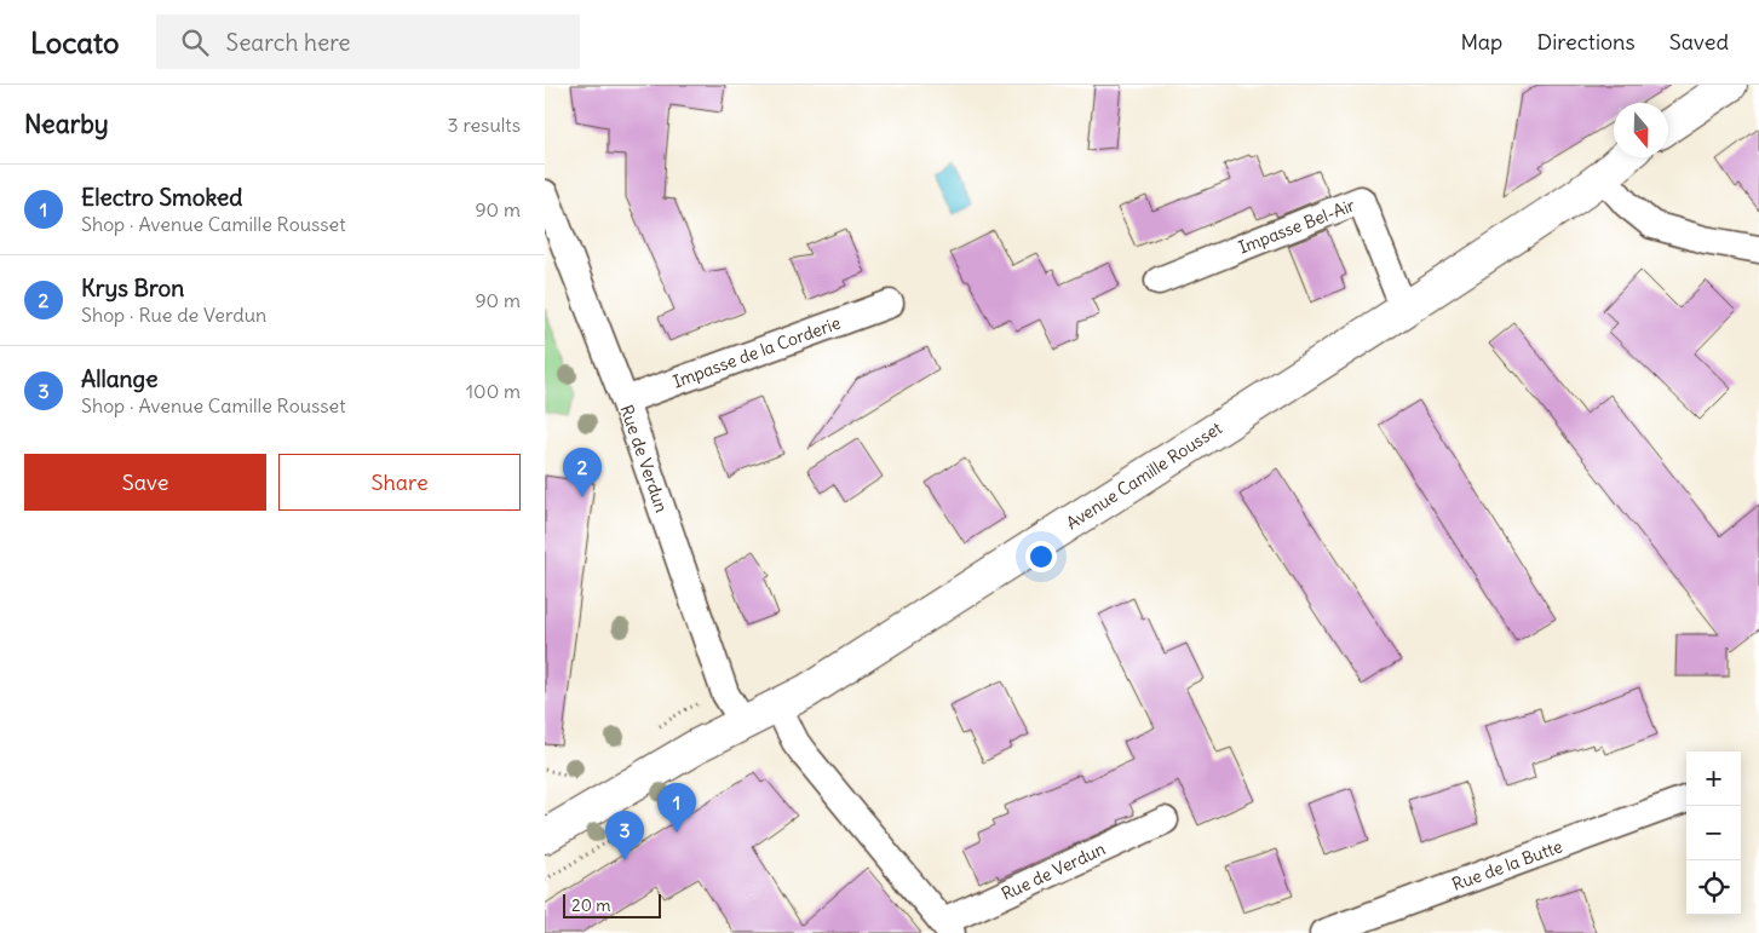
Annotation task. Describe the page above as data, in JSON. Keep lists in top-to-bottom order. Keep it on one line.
{"streets":{"street":["Impasse Bel-Air","Impasse de la Corderie","Rue de Verdun","Avenue Camille Rousset","Rue de la Butte"]},"crossings":[["Impasse Bel-Air","Avenue Camille Rousset"],["Impasse de la Corderie","Rue de Verdun"],["Rue de Verdun","Avenue Camille Rousset"]],"scale_bar":"20 m","north":"bottom","page":{"header":"Locato","search":"Search here","nav":["Map","Directions","Saved"],"heading":["Nearby","3 results"],"list":[{"mark":"1","name":"Electro Smoked","note":"Shop · Avenue Camille Rousset","value":"90 m"},{"mark":"2","name":"Krys Bron","note":"Shop · Rue de Verdun","value":"90 m"},{"mark":"3","name":"Allange","note":"Shop · Avenue Camille Rousset","value":"100 m"}],"buttons":["Save","Share"],"pins":["2","1","3"],"map_buttons":["+","−"],"scale":"20 m"}}
